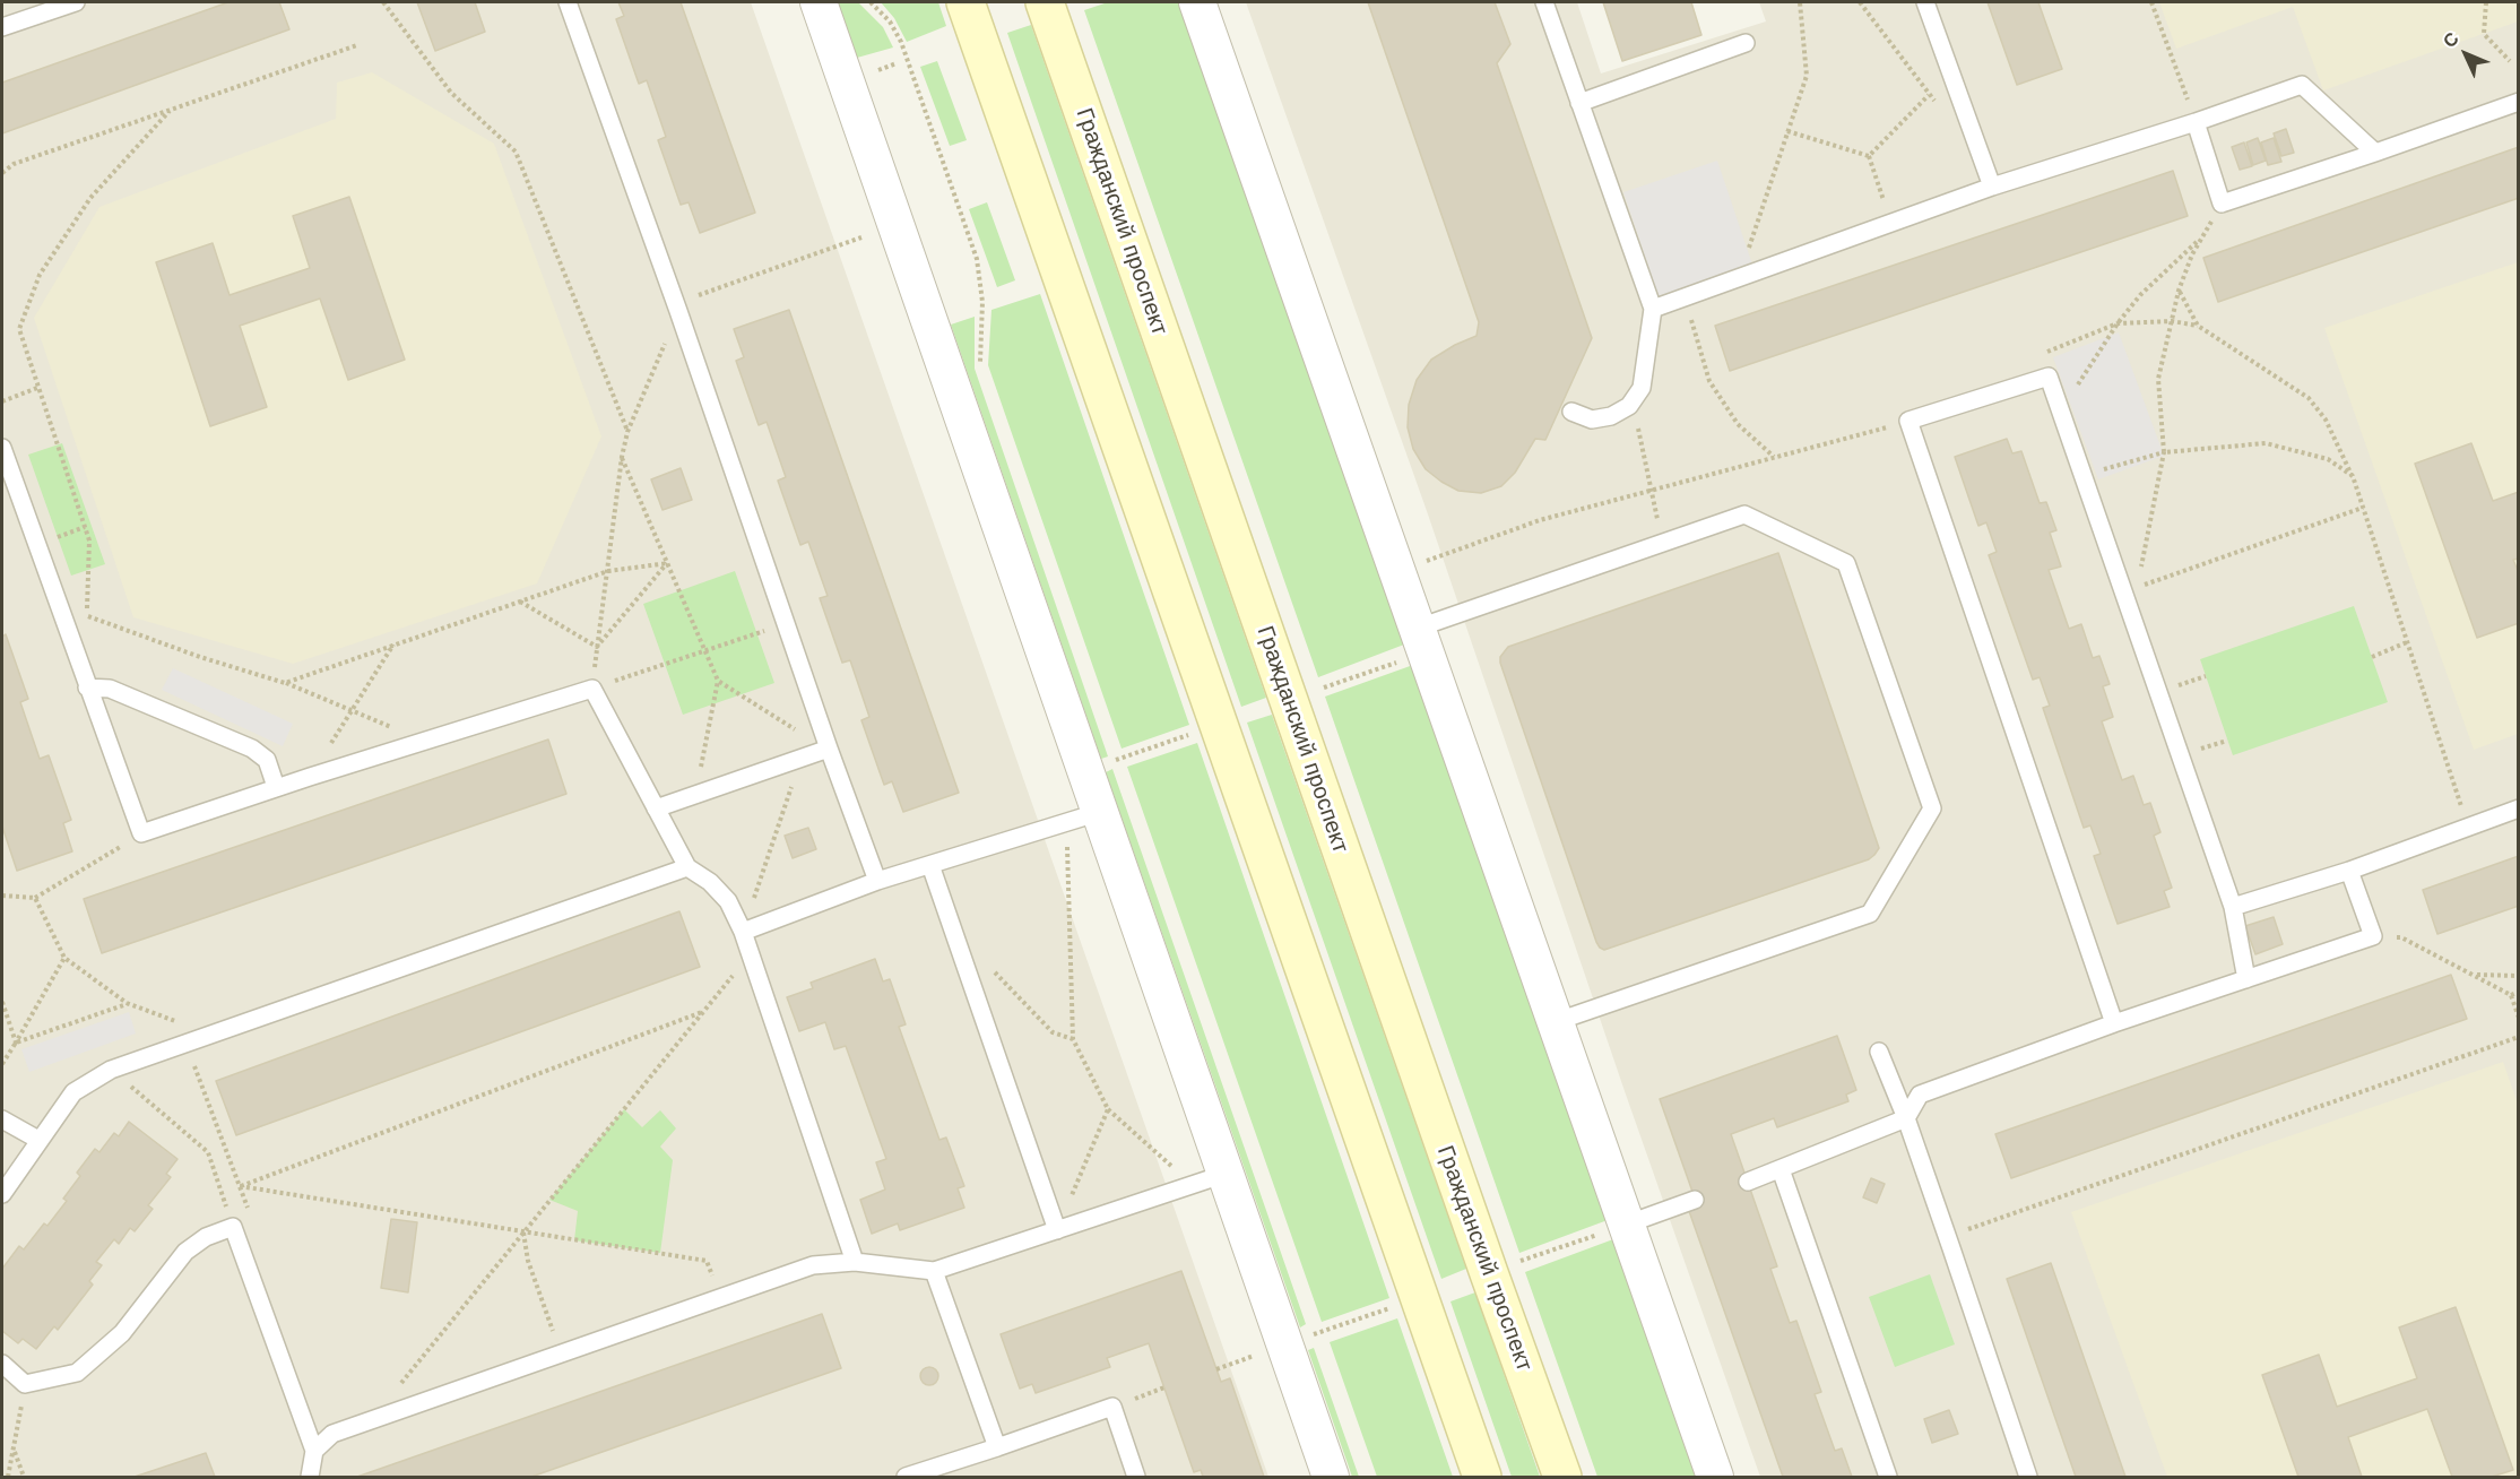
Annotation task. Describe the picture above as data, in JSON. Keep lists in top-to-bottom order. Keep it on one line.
{"streets":{"main road":["Гражданский проспект"]},"north":"top left"}
